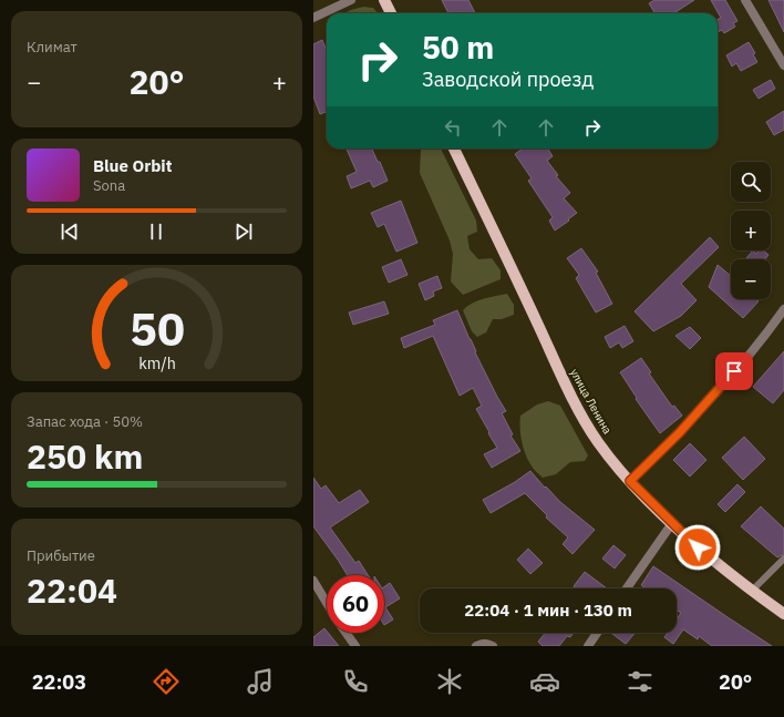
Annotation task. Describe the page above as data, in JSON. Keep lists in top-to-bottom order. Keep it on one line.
{"streets":{"main road":["улица Ленина"]},"page":{"tile":["Климат",["Запас хода · 50%","250 km"],["Прибытие","22:04"]],"turn":["50 m","Заводской проезд"],"heat":["−","20°","+"],"song":["Blue Orbit","Sona"],"map_buttons":["+","−"],"limit":"60","trip":"22:04 · 1 мин · 130 m","tabs":["22:03","20°"],"gauge":["50","km/h"]}}
